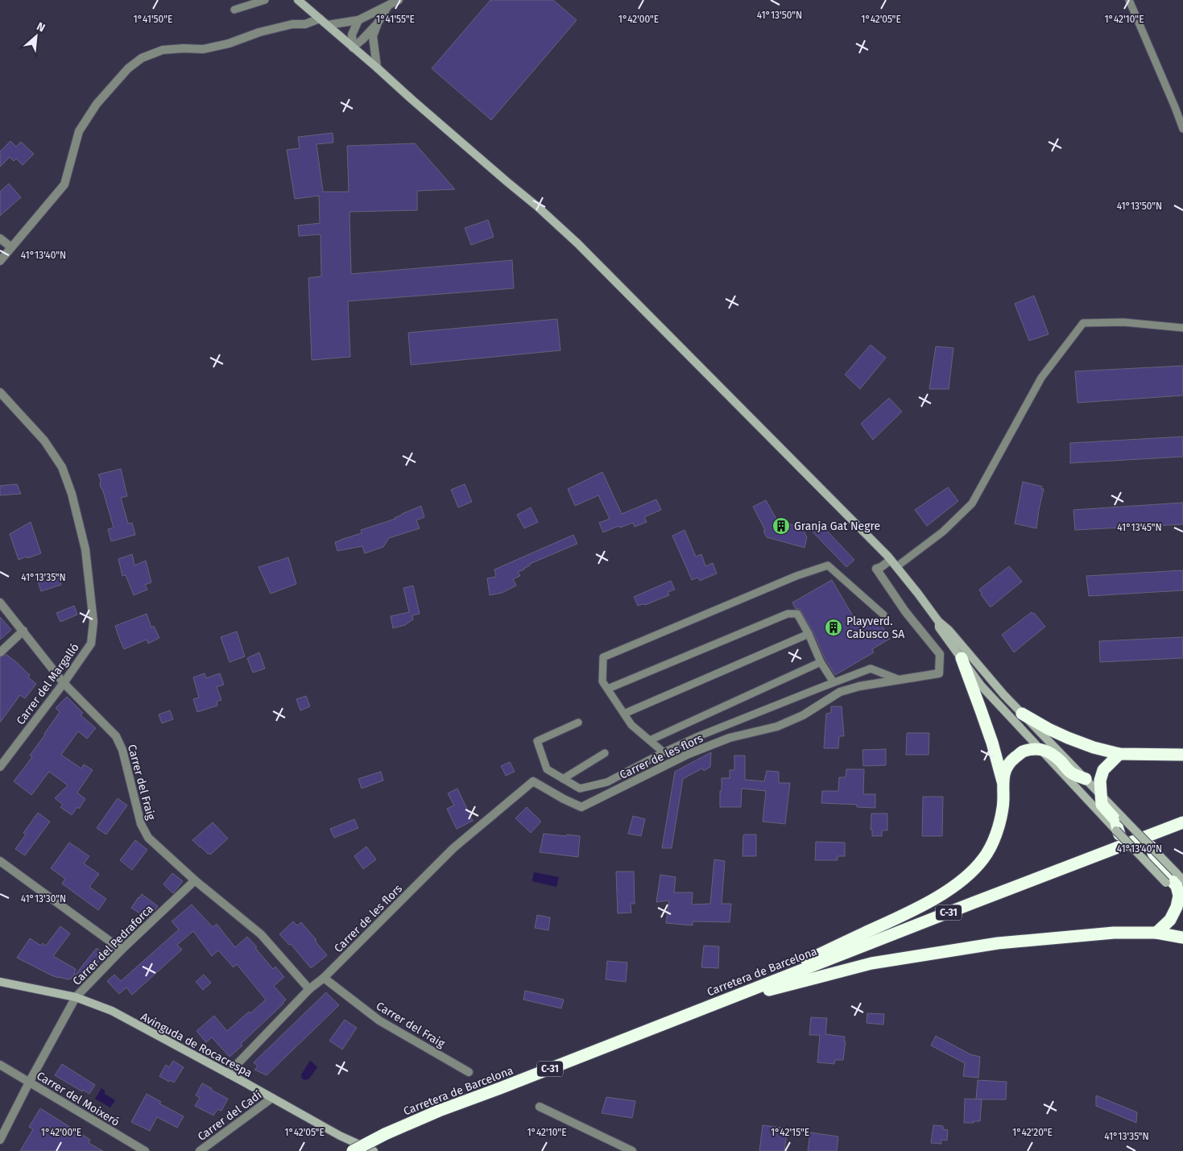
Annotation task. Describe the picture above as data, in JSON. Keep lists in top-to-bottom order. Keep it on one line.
{"streets":{"highway":["C-31","Carretera de Barcelona"],"street":["Carrer del Margalló","Carrer de les flors","Carrer del Fraig","Carrer del Pedraforca","Avinguda de Rocacrespa","Carrer del Moixeró","Carrer del Cadí"]},"crossings":[["Carrer del Margalló","Carrer del Fraig"],["Carrer de les flors","Carrer del Fraig"],["Carrer del Fraig","Carrer del Pedraforca"],["Carrer del Pedraforca","Avinguda de Rocacrespa"],["Carrer del Pedraforca","Carrer del Moixeró"],["Avinguda de Rocacrespa","Carrer del Cadí"]],"places":{"building":["Granja Gat Negre","Playverd. Cabusco SA"]},"north":"top right","coordinates":["41°13'50\"N","1°41'50\"E","1°41'55\"E","1°42'00\"E","1°42'05\"E","1°42'10\"E","41°13'40\"N","41°13'45\"N","41°13'35\"N","41°13'30\"N","1°42'15\"E","1°42'20\"E"]}
